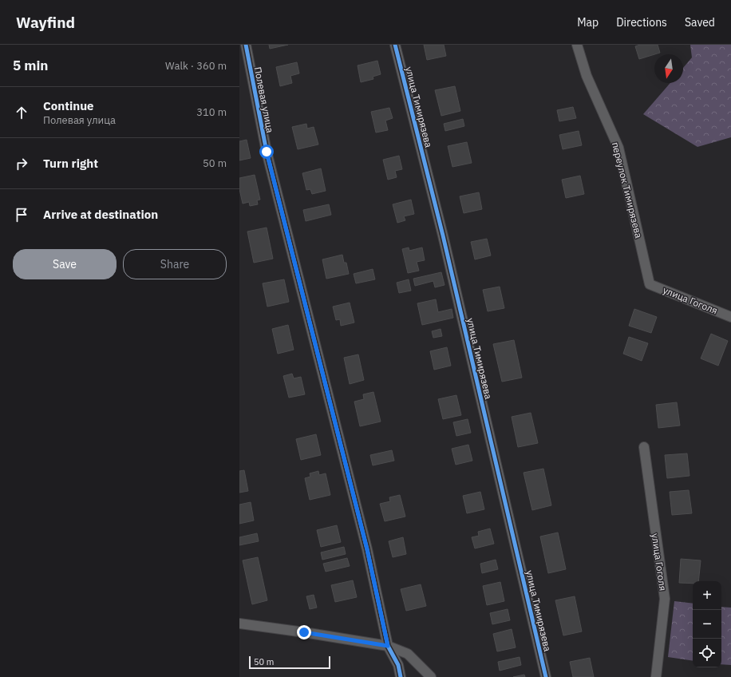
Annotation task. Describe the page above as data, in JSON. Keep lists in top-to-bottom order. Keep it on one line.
{"streets":{"street":["Полевая улица","улица Тимирязева","переулок Тимирязева","улица Гоголя"]},"crossings":[["переулок Тимирязева","улица Гоголя"]],"scale_bar":"50 m","north":"bottom","page":{"header":"Wayfind","nav":["Map","Directions","Saved"],"heading":["5 min","Walk · 360 m"],"list":[["Continue","Полевая улица","310 m"],["Turn right","50 m"],"Arrive at destination"],"buttons":["Save","Share"],"map_buttons":["+","−"],"scale":"50 m"}}
